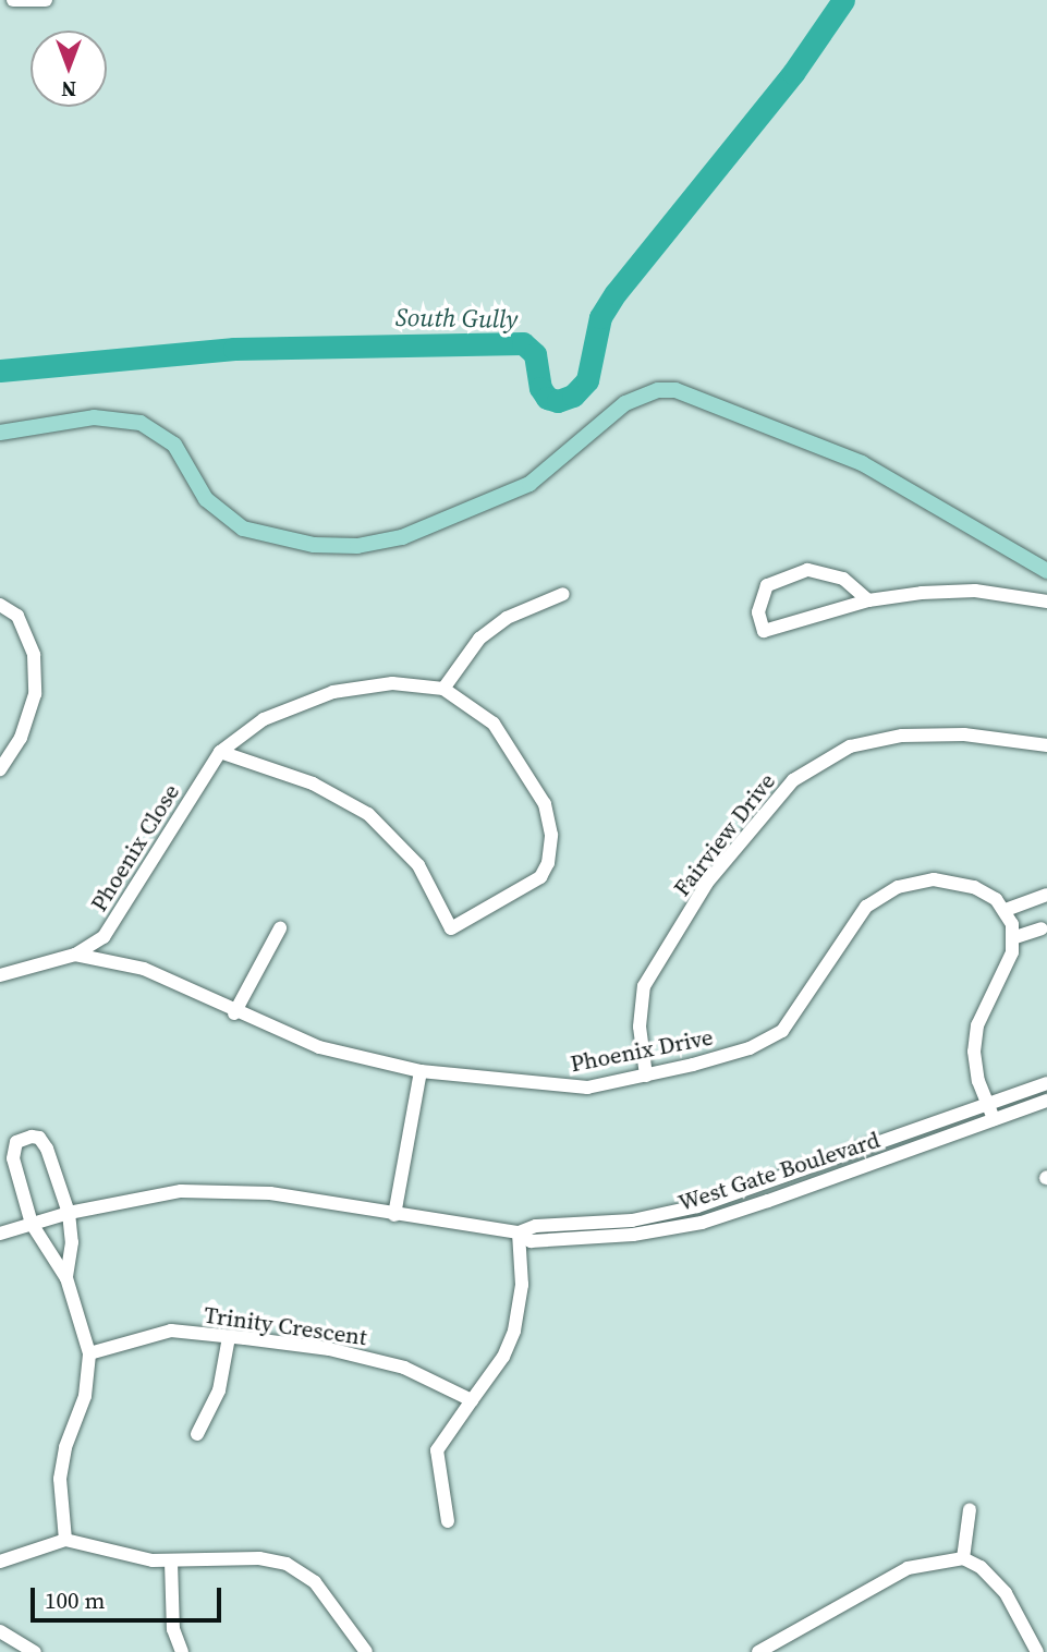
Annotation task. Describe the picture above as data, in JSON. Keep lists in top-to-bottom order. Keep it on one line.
{"streets":{"street":["Fairview Drive","Phoenix Close","Phoenix Drive","West Gate Boulevard","Trinity Crescent"]},"crossings":[["Fairview Drive","Phoenix Drive"],["Phoenix Close","Phoenix Drive"]],"water":["South Gully"],"scale_bar":"100 m","north":"bottom"}
